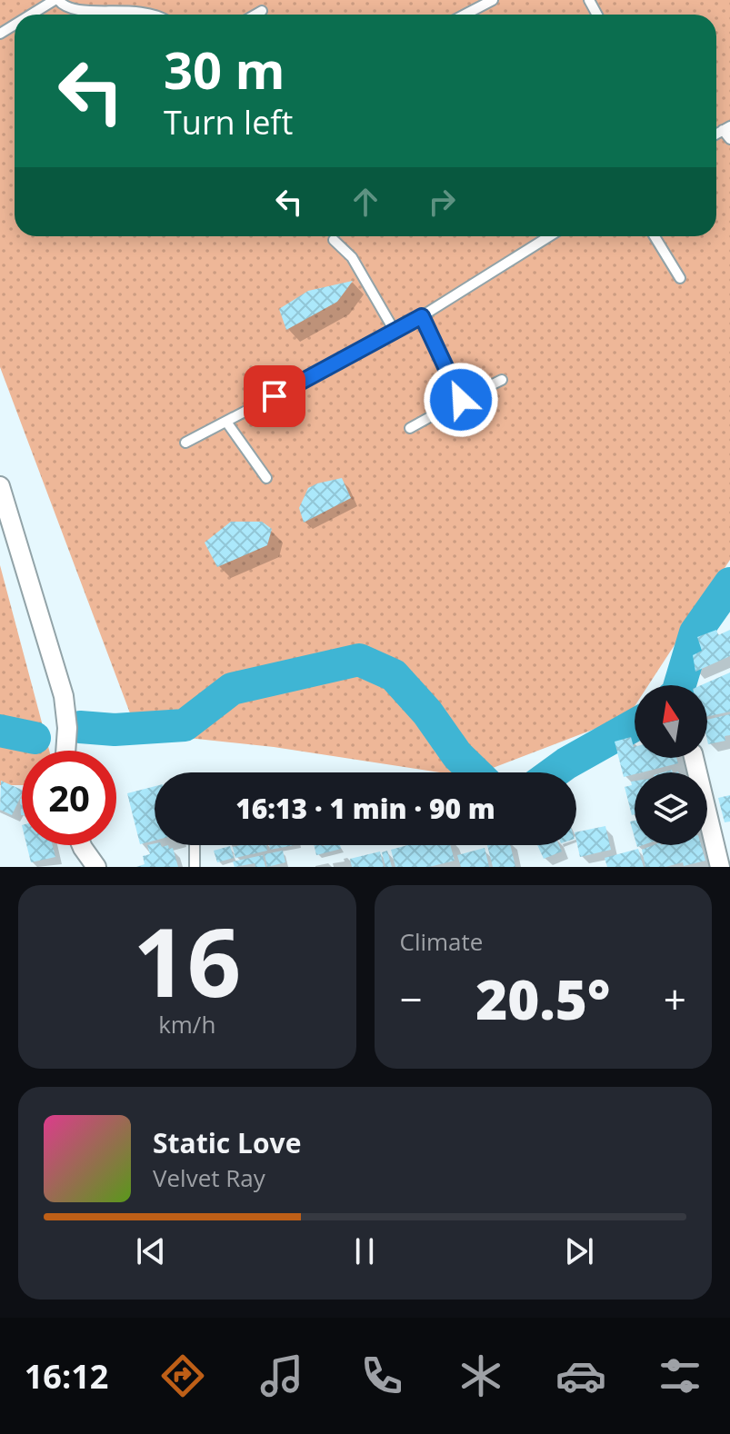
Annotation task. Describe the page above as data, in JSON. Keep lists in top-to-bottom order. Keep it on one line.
{"north":"top","page":{"turn":["30 m","Turn left"],"limit":"20","trip":"16:13 · 1 min · 90 m","tile":[["16","km/h"],"Climate"],"heat":["−","20.5°","+"],"song":["Static Love","Velvet Ray"],"tabs":"16:12"}}
